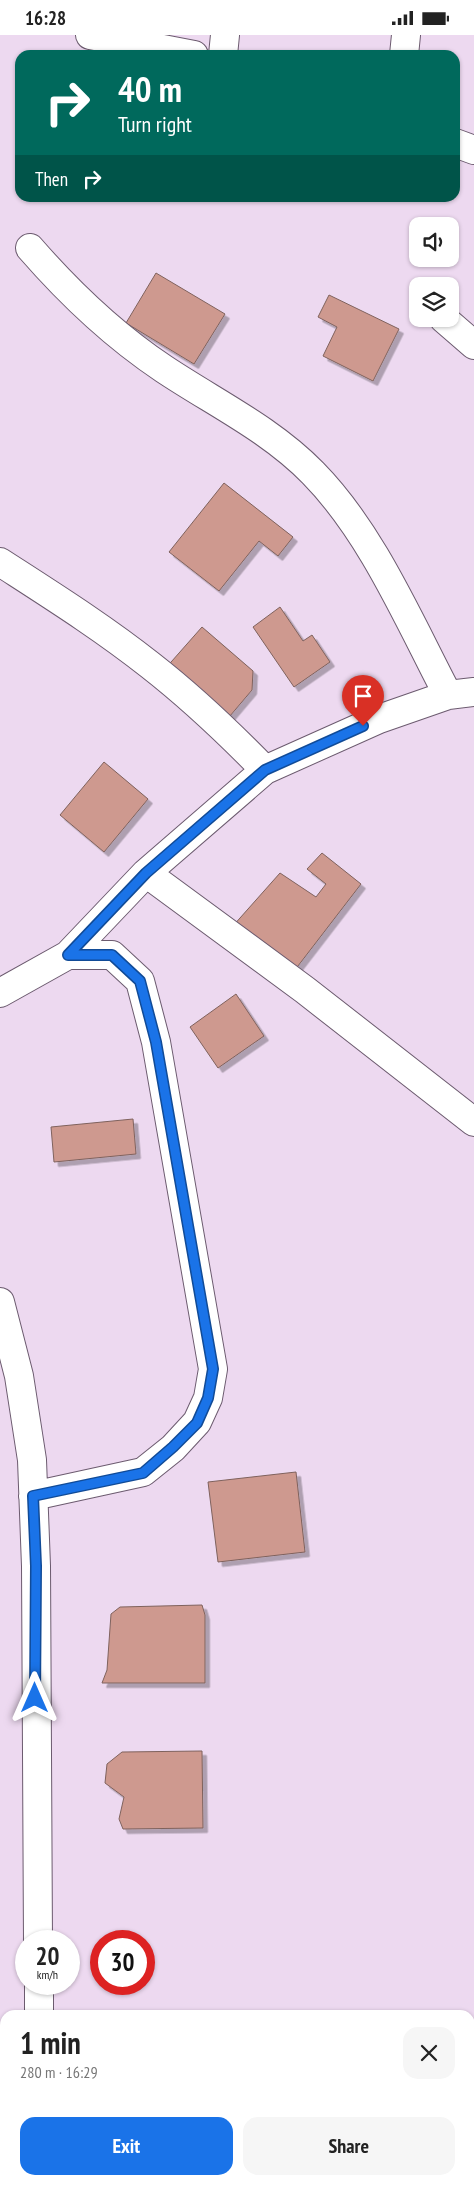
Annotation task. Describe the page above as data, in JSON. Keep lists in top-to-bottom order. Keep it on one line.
{"page":{"status":"16:28","turn":["40 m","Turn right"],"then":"Then","speed":"20 km/h","limit":"30","heading":["1 min","280 m · 16:29"],"buttons":["Exit","Share"]}}
